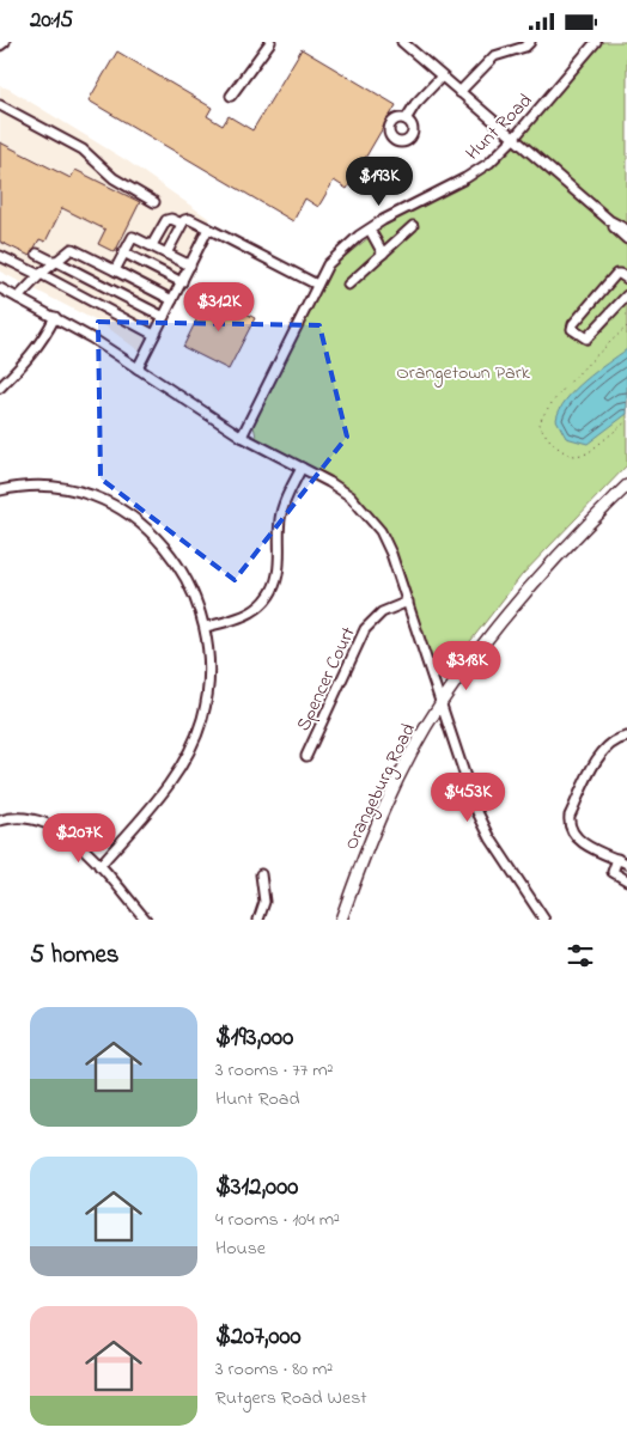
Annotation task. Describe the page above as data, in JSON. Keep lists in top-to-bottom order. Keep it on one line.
{"streets":{"main road":["Orangeburg Road"],"street":["Hunt Road","Spencer Court"]},"parks":["Orangetown Park"],"page":{"status":"20:15","price":["$193K","$312K","$318K","$453K","$207K"],"heading":"5 homes","list":[{"name":"$193,000","note":"3 rooms · 77 m² · Hunt Road"},{"name":"$312,000","note":"4 rooms · 104 m² · House"},{"name":"$207,000","note":"3 rooms · 80 m² · Rutgers Road West"}]}}
